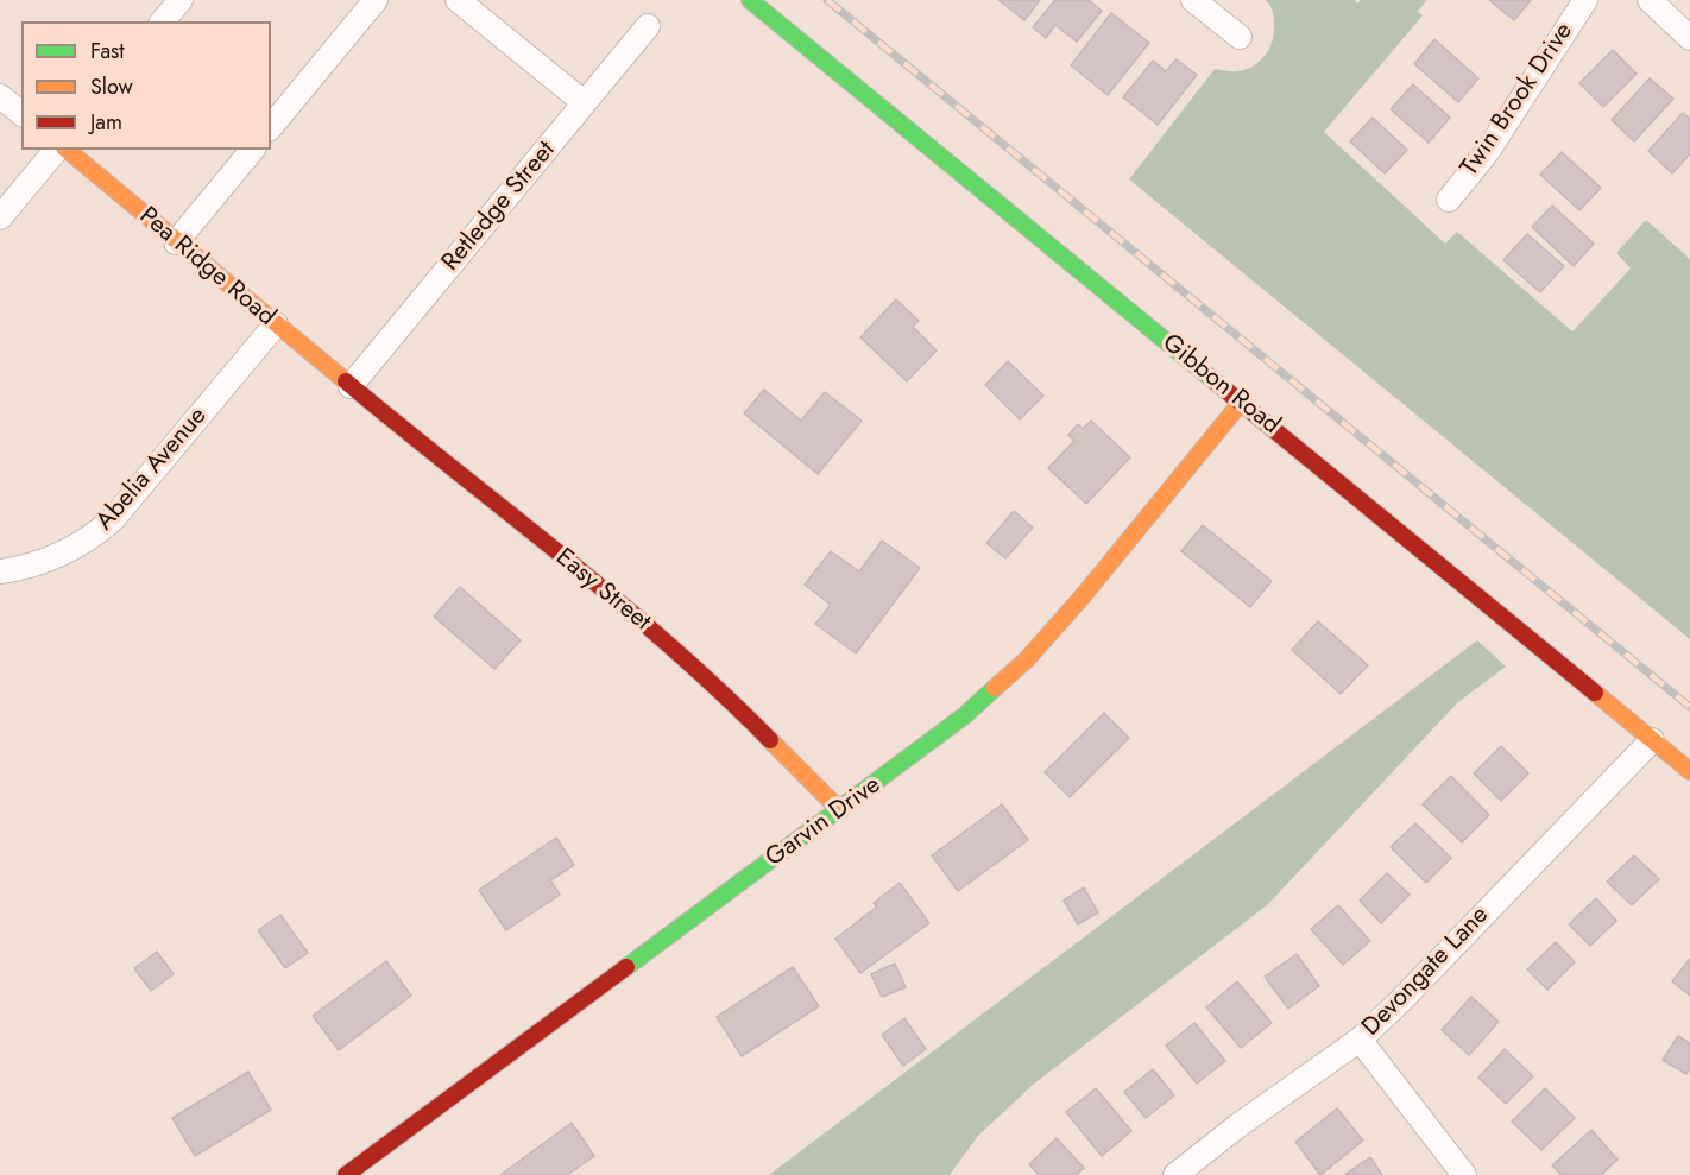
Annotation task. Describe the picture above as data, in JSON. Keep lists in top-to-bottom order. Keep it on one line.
{"streets":{"street":["Twin Brook Drive","Retledge Street","Pea Ridge Road","Gibbon Road","Abelia Avenue","Easy Street","Garvin Drive","Devongate Lane"]},"crossings":[["Retledge Street","Pea Ridge Road"],["Retledge Street","Easy Street"],["Pea Ridge Road","Abelia Avenue"],["Pea Ridge Road","Easy Street"],["Gibbon Road","Garvin Drive"],["Gibbon Road","Devongate Lane"],["Easy Street","Garvin Drive"]],"legend":["Fast","Slow","Jam"]}
